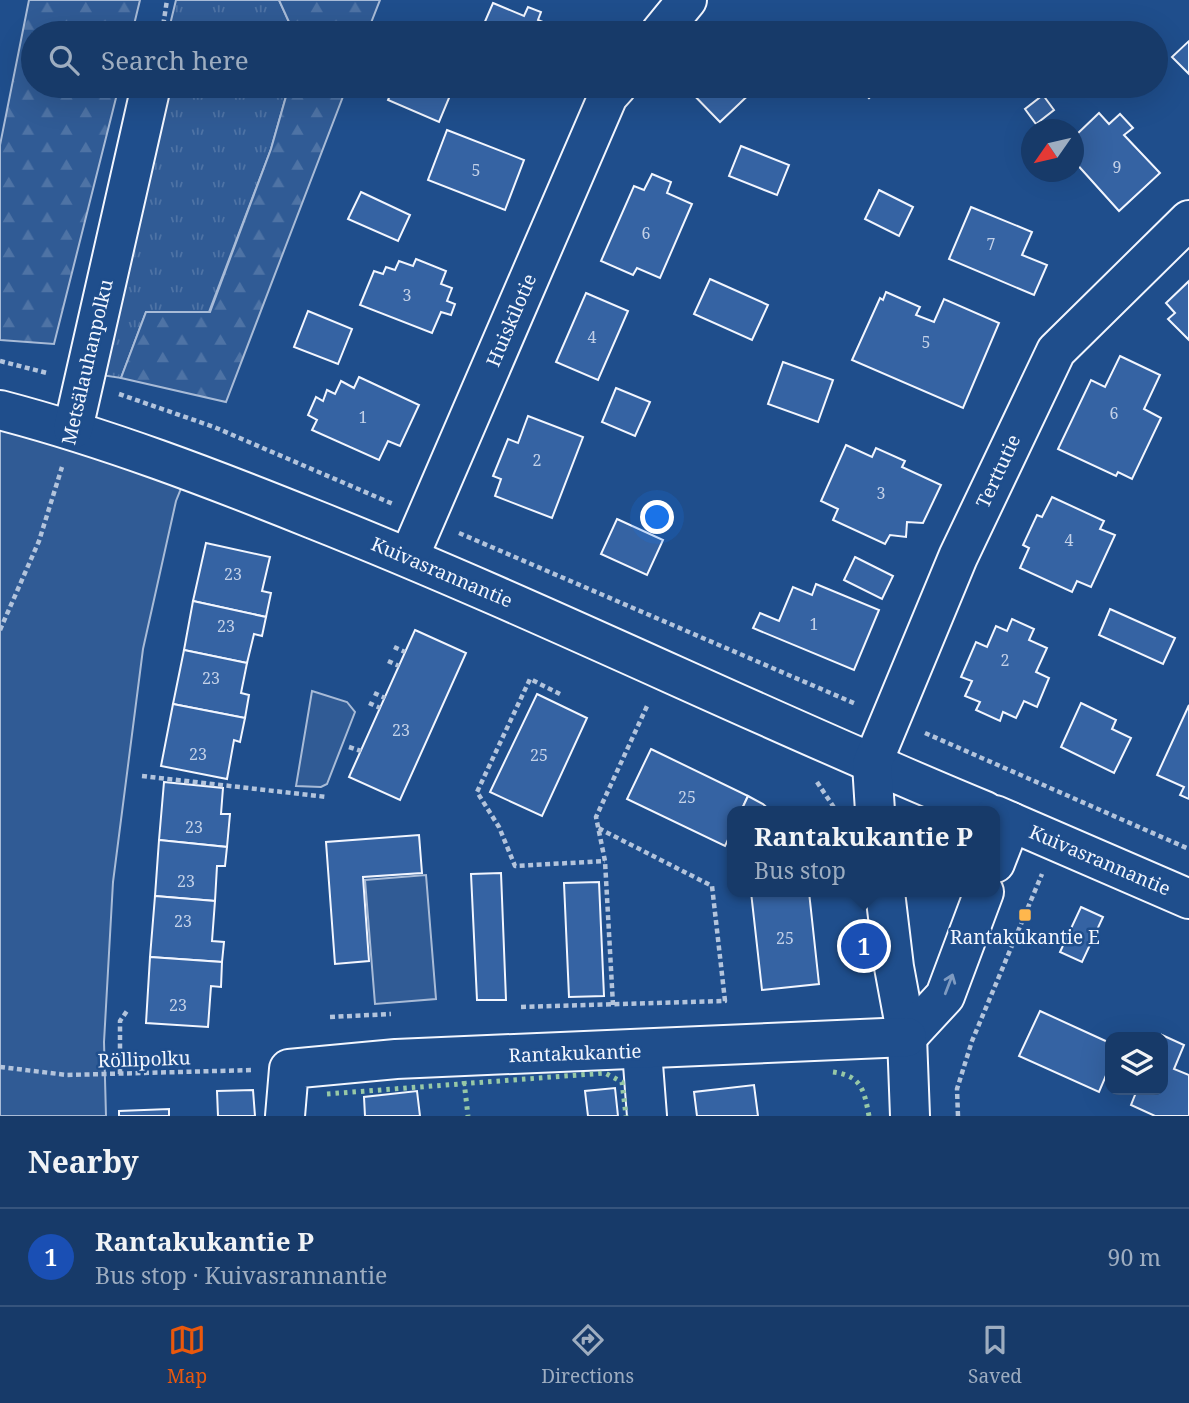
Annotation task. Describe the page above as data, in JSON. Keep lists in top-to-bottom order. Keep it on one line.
{"streets":{"street":["Huiskilotie","Metsälauhanpolku","Terttutie","Kuivasrannantie","Rantakukantie"],"path":["Röllipolku"]},"crossings":[["Huiskilotie","Kuivasrannantie"],["Metsälauhanpolku","Kuivasrannantie"],["Terttutie","Kuivasrannantie"],["Rantakukantie","Röllipolku"]],"places":{"transit":["Rantakukantie E"]},"house_numbers":["9","5","6","7","3","4","5","6","1","2","3","4","23","1","23","2","23","23","23","25","25","23","23","23","25","23"],"north":"bottom left","page":{"search":"Search here","popup":["Rantakukantie P","Bus stop"],"pins":"1","heading":"Nearby","list":[{"mark":"1","name":"Rantakukantie P","note":"Bus stop · Kuivasrannantie","value":"90 m"}],"nav":["Map","Directions","Saved"]}}
